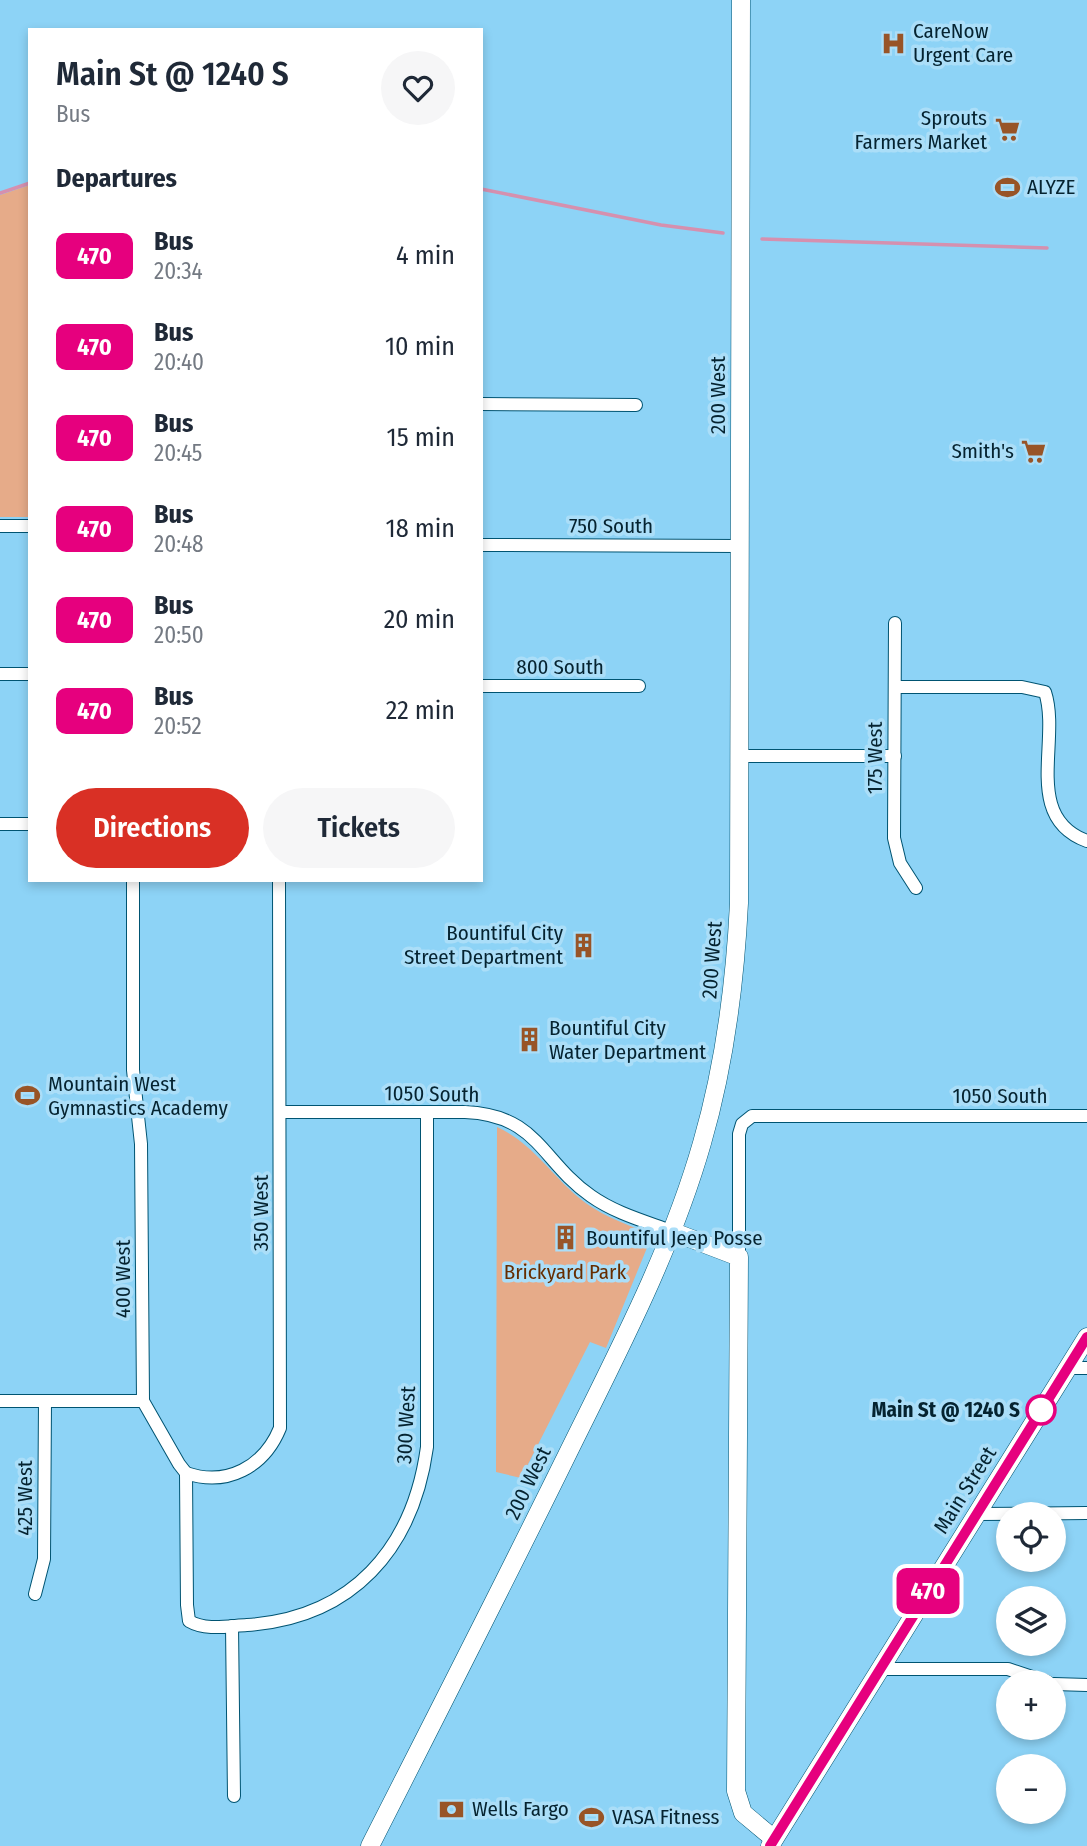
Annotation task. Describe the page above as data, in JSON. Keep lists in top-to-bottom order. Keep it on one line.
{"streets":{"main road":["200 West","Main Street"],"street":["750 South","800 South","175 West","1050 South","350 West","400 West","300 West","425 West"]},"crossings":[["200 West","750 South"],["200 West","1050 South"],["1050 South","350 West"],["1050 South","300 West"]],"parks":["Brickyard Park"],"places":{"hospital":["CareNow Urgent Care"],"supermarket":["Sprouts Farmers Market","Smith's"],"sports":["ALYZE","Mountain West Gymnastics Academy","VASA Fitness"],"building":["Bountiful City Street Department","Bountiful City Water Department","Bountiful Jeep Posse"],"other":["Main St @ 1240 S"],"bank":["Wells Fargo"]},"lines":["bus line 470"],"page":{"on_map":"470","heading":[["Main St @ 1240 S","Bus"],"Departures"],"list":[{"mark":"470","name":"Bus","note":"20:34","value":"4 min"},{"mark":"470","name":"Bus","note":"20:40","value":"10 min"},{"mark":"470","name":"Bus","note":"20:45","value":"15 min"},{"mark":"470","name":"Bus","note":"20:48","value":"18 min"},{"mark":"470","name":"Bus","note":"20:50","value":"20 min"},{"mark":"470","name":"Bus","note":"20:52","value":"22 min"}],"buttons":["Directions","Tickets"],"map_buttons":["+","−"]}}
